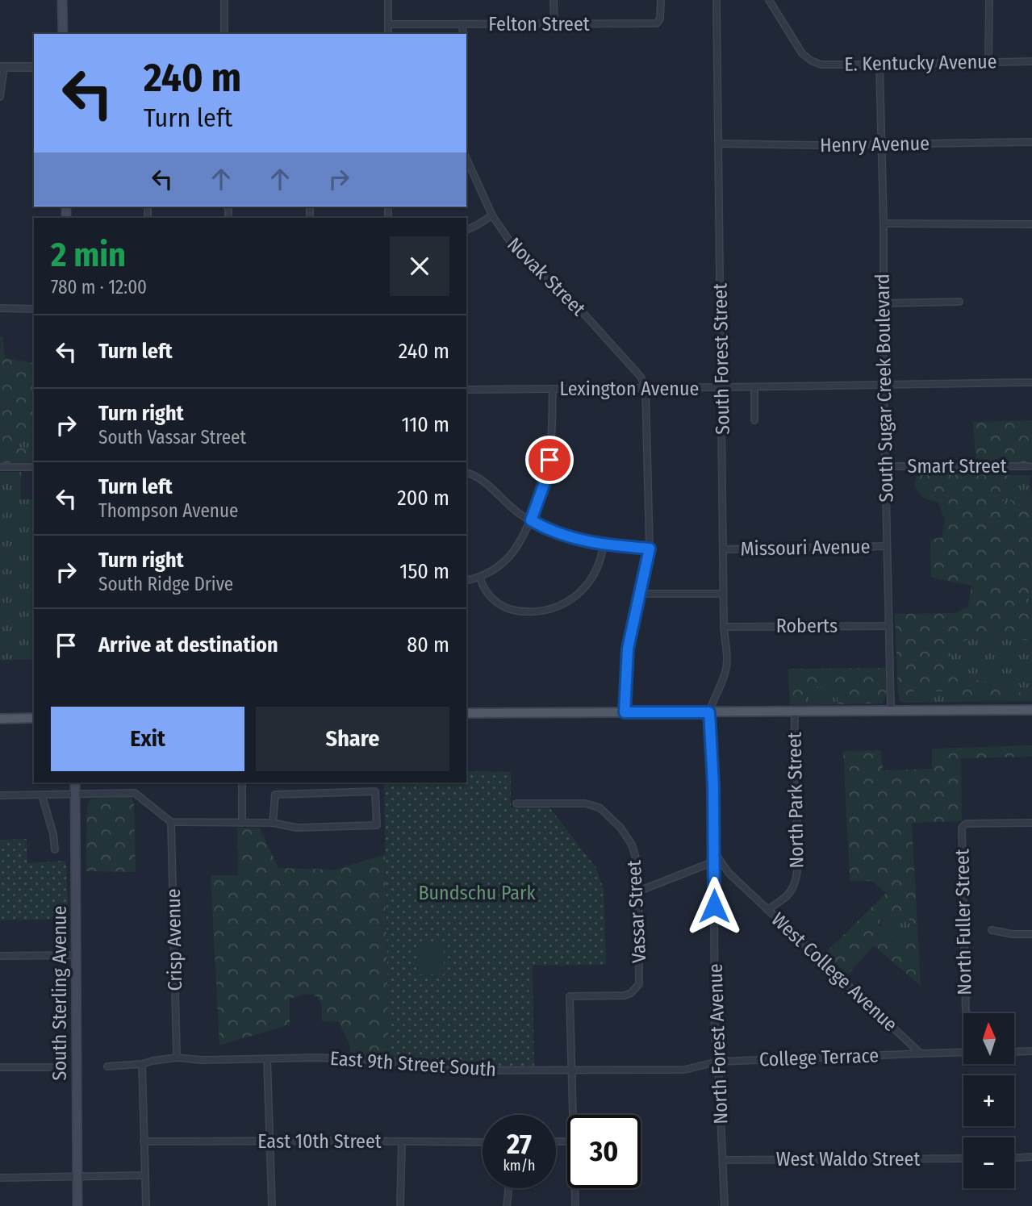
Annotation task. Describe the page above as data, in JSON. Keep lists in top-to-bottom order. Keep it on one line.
{"streets":{"main road":["South Sterling Avenue"],"street":["Felton Street","E. Kentucky Avenue","Henry Avenue","Novak Street","South Forest Street","South Sugar Creek Boulevard","Lexington Avenue","Smart Street","Missouri Avenue","Roberts","North Park Street","Vassar Street","North Fuller Street","Crisp Avenue","West College Avenue","North Forest Avenue","College Terrace","East 9th Street South","East 10th Street","West Waldo Street"]},"crossings":[["E. Kentucky Avenue","South Sugar Creek Boulevard"],["Henry Avenue","South Forest Street"],["Henry Avenue","South Sugar Creek Boulevard"],["Novak Street","Lexington Avenue"],["South Forest Street","Lexington Avenue"],["South Forest Street","Missouri Avenue"],["South Forest Street","Roberts"],["South Forest Street","North Forest Avenue"],["South Sugar Creek Boulevard","Lexington Avenue"],["South Sugar Creek Boulevard","Smart Street"],["South Sugar Creek Boulevard","Missouri Avenue"],["South Sugar Creek Boulevard","Roberts"],["North Park Street","West College Avenue"],["Vassar Street","East 9th Street South"],["Crisp Avenue","East 9th Street South"],["West College Avenue","North Forest Avenue"],["West College Avenue","College Terrace"],["North Forest Avenue","College Terrace"],["North Forest Avenue","East 9th Street South"],["North Forest Avenue","West Waldo Street"],["College Terrace","East 9th Street South"]],"parks":["Bundschu Park"],"north":"top","page":{"turn":["240 m","Turn left"],"heading":["2 min","780 m · 12:00"],"list":[{"name":"Turn left","value":"240 m"},{"name":"Turn right","note":"South Vassar Street","value":"110 m"},{"name":"Turn left","note":"Thompson Avenue","value":"200 m"},{"name":"Turn right","note":"South Ridge Drive","value":"150 m"},{"name":"Arrive at destination","value":"80 m"}],"buttons":["Exit","Share"],"map_buttons":["+","−"],"speed":"27 km/h","limit":"30"}}
